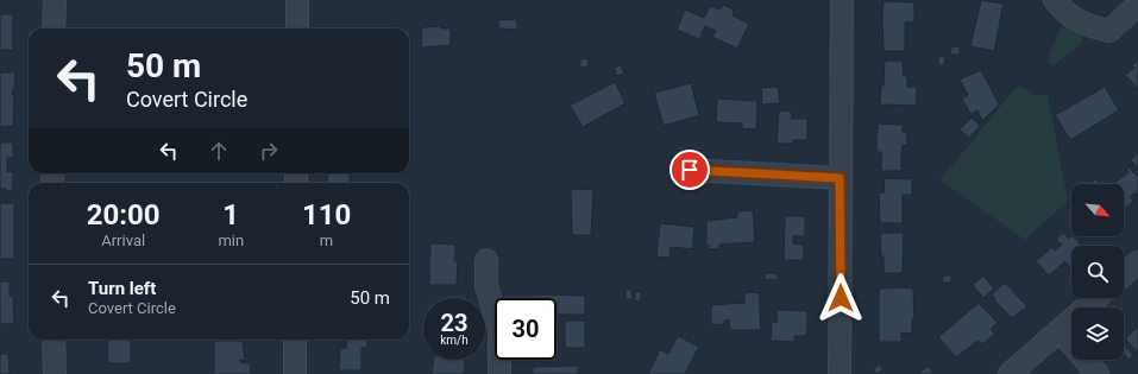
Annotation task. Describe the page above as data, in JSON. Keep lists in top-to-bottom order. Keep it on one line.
{"north":"bottom right","page":{"turn":["50 m","Covert Circle"],"eta":["20:00","Arrival","1","min","110","m"],"list":[{"name":"Turn left","note":"Covert Circle","value":"50 m"}],"speed":"23 km/h","limit":"30"}}
